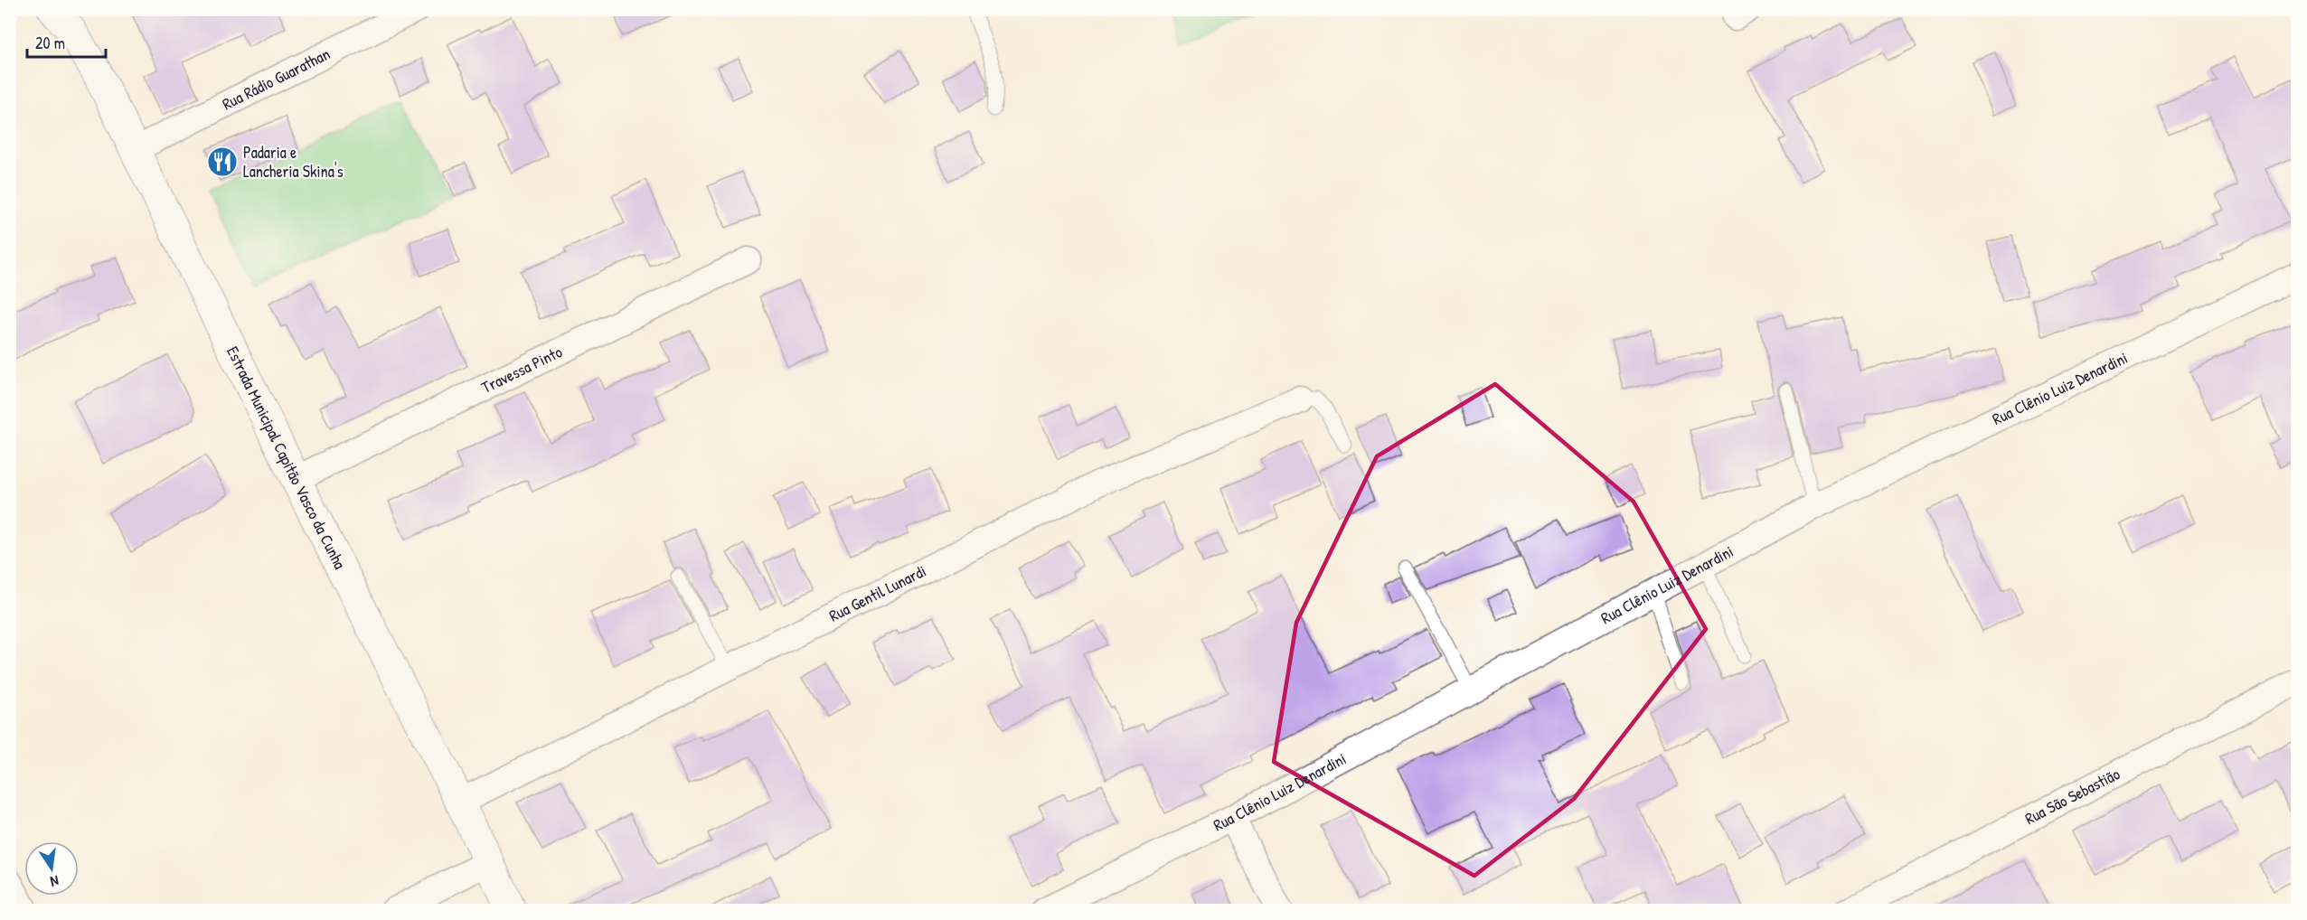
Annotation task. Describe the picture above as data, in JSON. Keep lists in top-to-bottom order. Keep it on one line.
{"streets":{"street":["Rua Rádio Guarathan","Travessa Pinto","Rua Clênio Luiz Denardini","Estrada Municipal Capitão Vasco da Cunha","Rua Gentil Lunardi","Rua São Sebastião"]},"crossings":[["Rua Rádio Guarathan","Estrada Municipal Capitão Vasco da Cunha"],["Travessa Pinto","Estrada Municipal Capitão Vasco da Cunha"],["Estrada Municipal Capitão Vasco da Cunha","Rua Gentil Lunardi"]],"places":{"restaurant":["Padaria e Lancheria Skina's"]},"scale_bar":"20 m","north":"bottom"}
